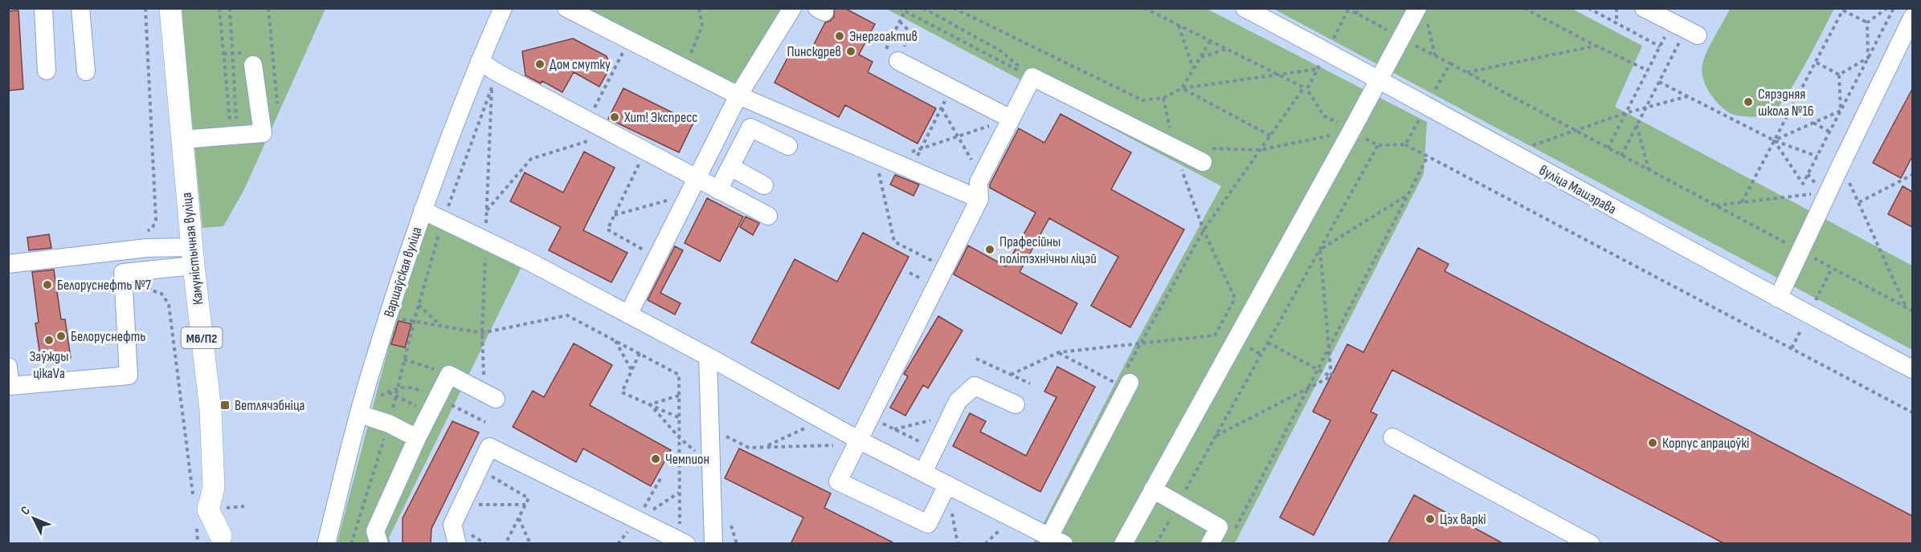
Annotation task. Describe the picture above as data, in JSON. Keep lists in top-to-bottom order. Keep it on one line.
{"streets":{"main road":["Камуністычная вуліца","М6/П2"],"street":["вуліца Машэрава","Варшаўская вуліца"]},"places":{"other":["Энергоактив","Пинскдрев","Дом смутку","Сярэдняя школа №16","Хит! Экспресс","Прафесійны політэхнічны ліцэй","Белоруснефть №7","Белоруснефть","Заўжды цікаVа","Корпус апрацоўкі","Чемпион","Цэх варкі"],"transit":["Ветлячэбніца"]},"north":"top left"}
